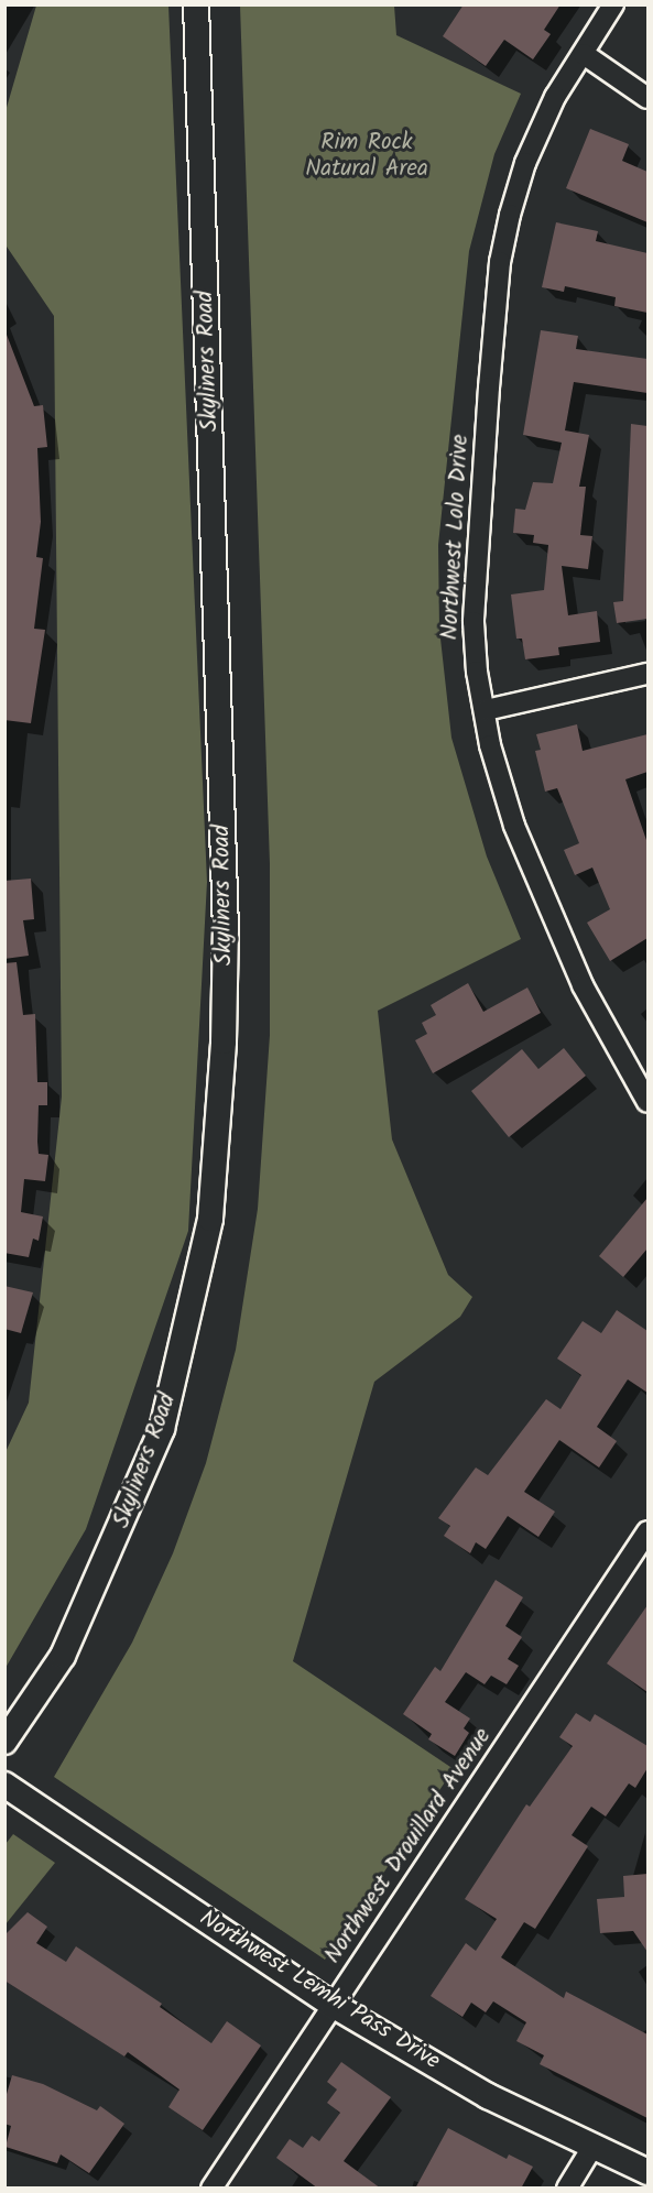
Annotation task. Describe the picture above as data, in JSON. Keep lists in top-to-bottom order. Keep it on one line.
{"streets":{"street":["Skyliners Road","Northwest Lolo Drive","Northwest Drouillard Avenue","Northwest Lemhi Pass Drive"]},"crossings":[["Northwest Drouillard Avenue","Northwest Lemhi Pass Drive"]],"parks":["Rim Rock Natural Area"]}
